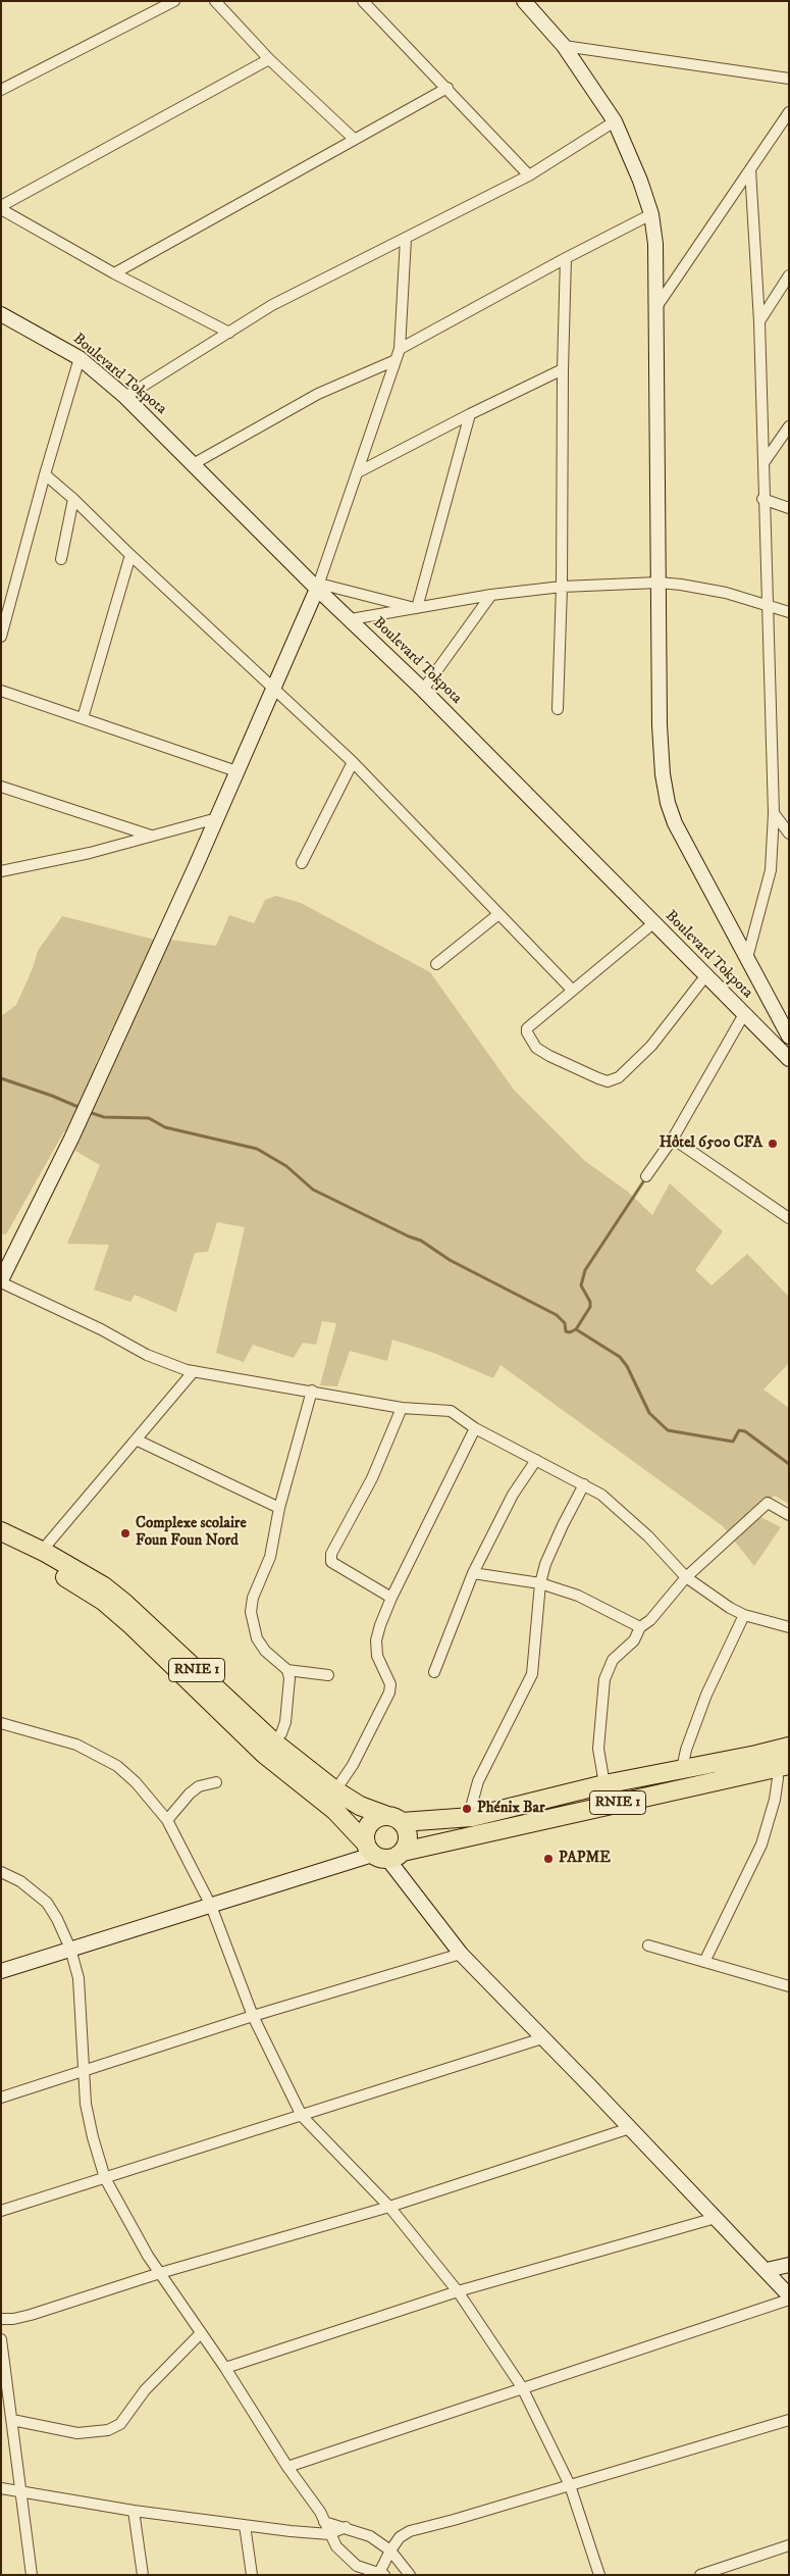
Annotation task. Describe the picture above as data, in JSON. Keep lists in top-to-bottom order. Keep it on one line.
{"streets":{"highway":["RNIE 1"],"street":["Boulevard Tokpota"]},"places":["Hôtel 6500 CFA","Complexe scolaire Foun Foun Nord","Phénix Bar","PAPME"]}
